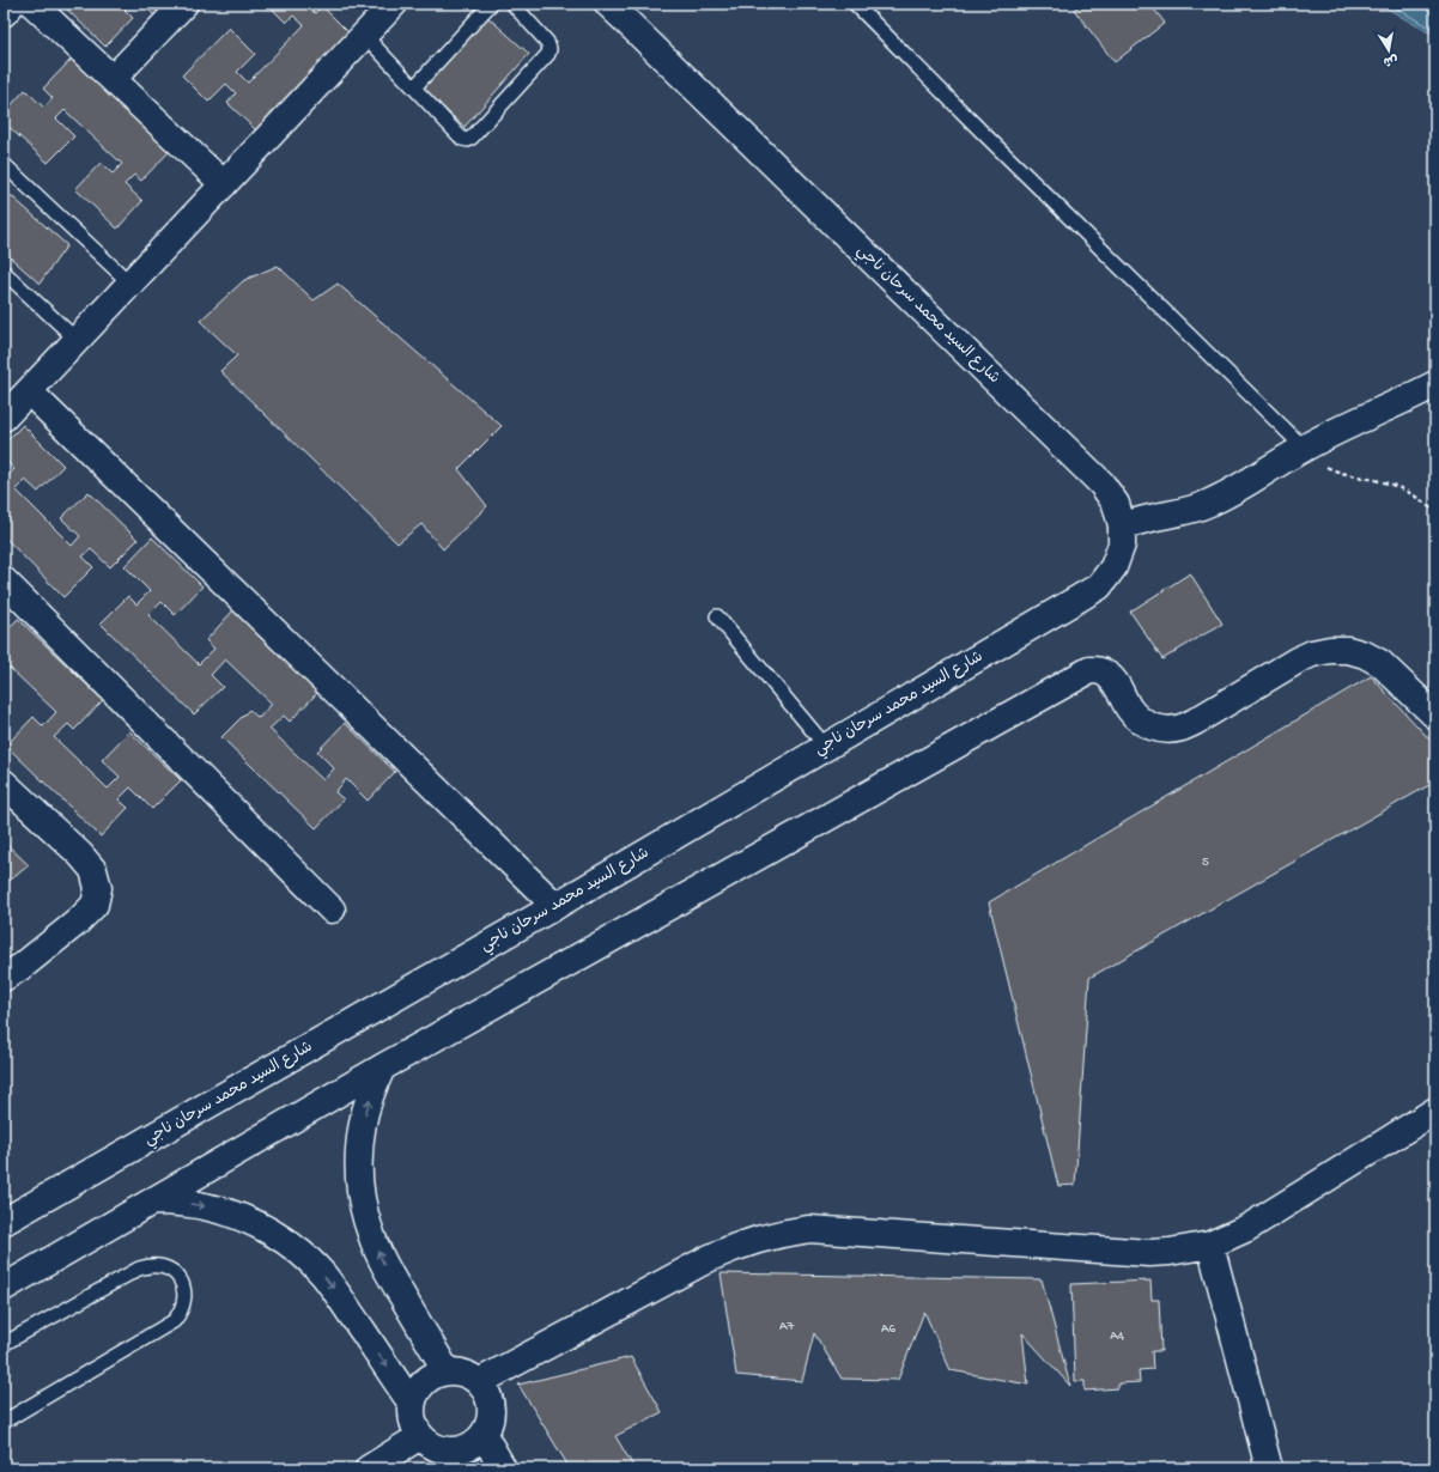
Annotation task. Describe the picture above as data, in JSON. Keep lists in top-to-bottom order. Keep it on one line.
{"streets":{"street":["شارع السيد محمد سرحان ناجي"]},"house_numbers":["5","A7","A6","A4"],"north":"bottom"}
